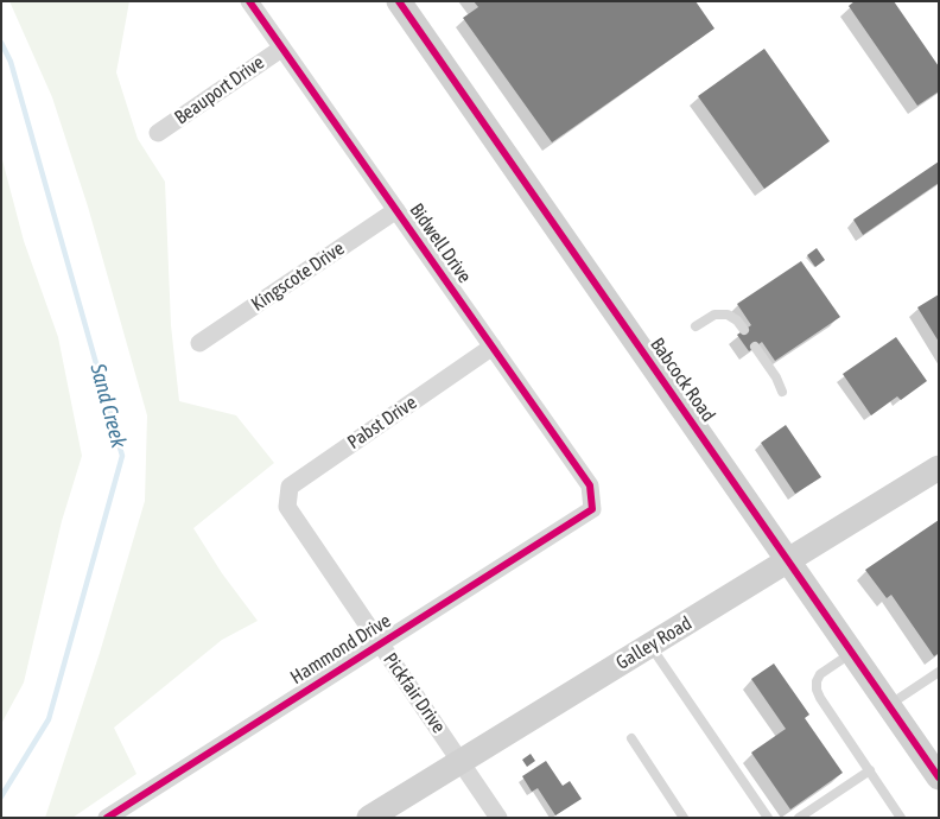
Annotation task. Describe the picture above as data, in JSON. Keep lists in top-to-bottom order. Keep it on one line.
{"streets":{"street":["Beauport Drive","Bidwell Drive","Kingscote Drive","Babcock Road","Pabst Drive","Galley Road","Hammond Drive","Pickfair Drive"]},"crossings":[["Beauport Drive","Bidwell Drive"],["Bidwell Drive","Kingscote Drive"],["Bidwell Drive","Pabst Drive"],["Bidwell Drive","Hammond Drive"],["Babcock Road","Galley Road"],["Pabst Drive","Pickfair Drive"],["Galley Road","Pickfair Drive"],["Hammond Drive","Pickfair Drive"]],"water":["Sand Creek"]}
